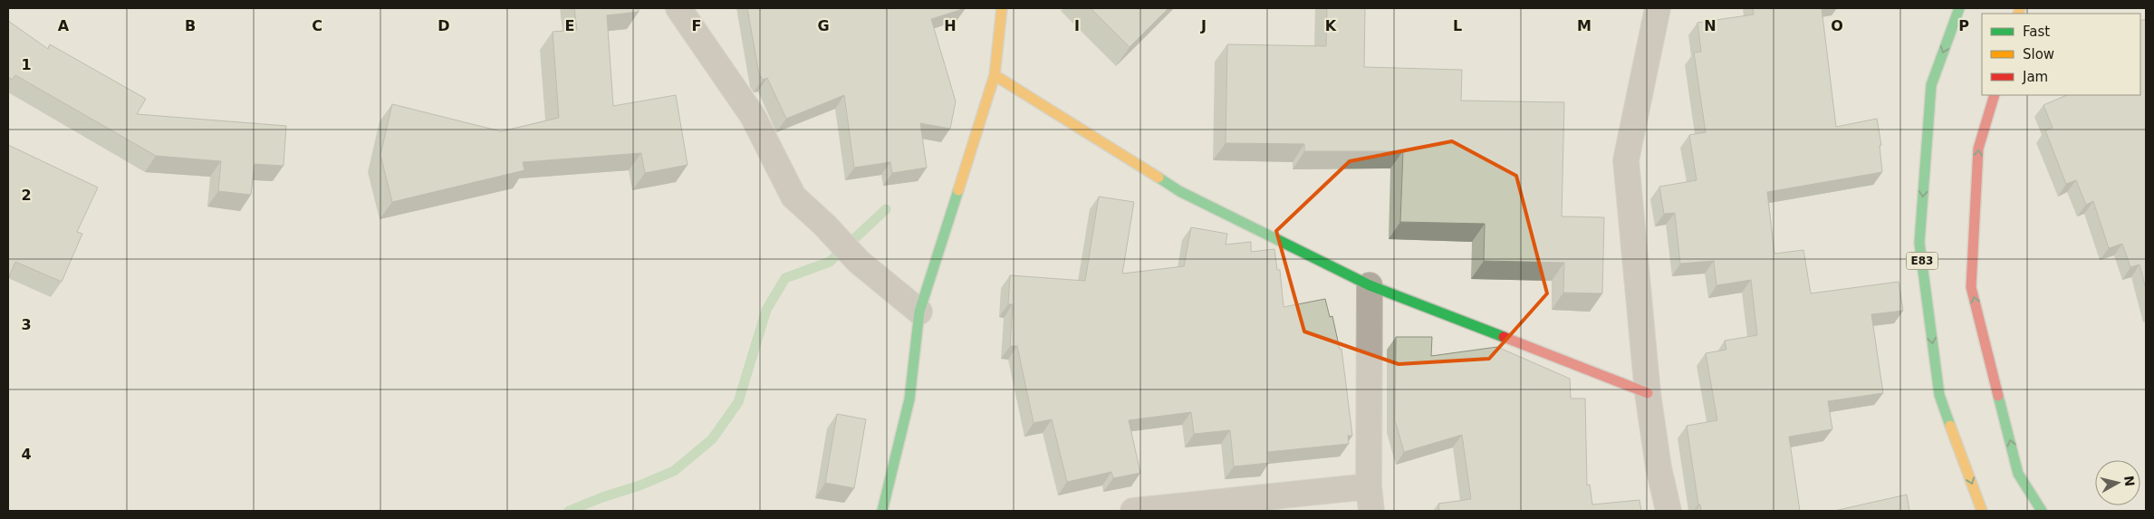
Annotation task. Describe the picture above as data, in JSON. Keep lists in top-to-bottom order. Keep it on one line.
{"streets":{"street":["E83"]},"legend":["Fast","Slow","Jam"],"north":"right","grid":{"columns":["A","B","C","D","E","F","G","H","I","J","K","L","M","N","O","P"],"rows":["1","2","3","4"]}}
